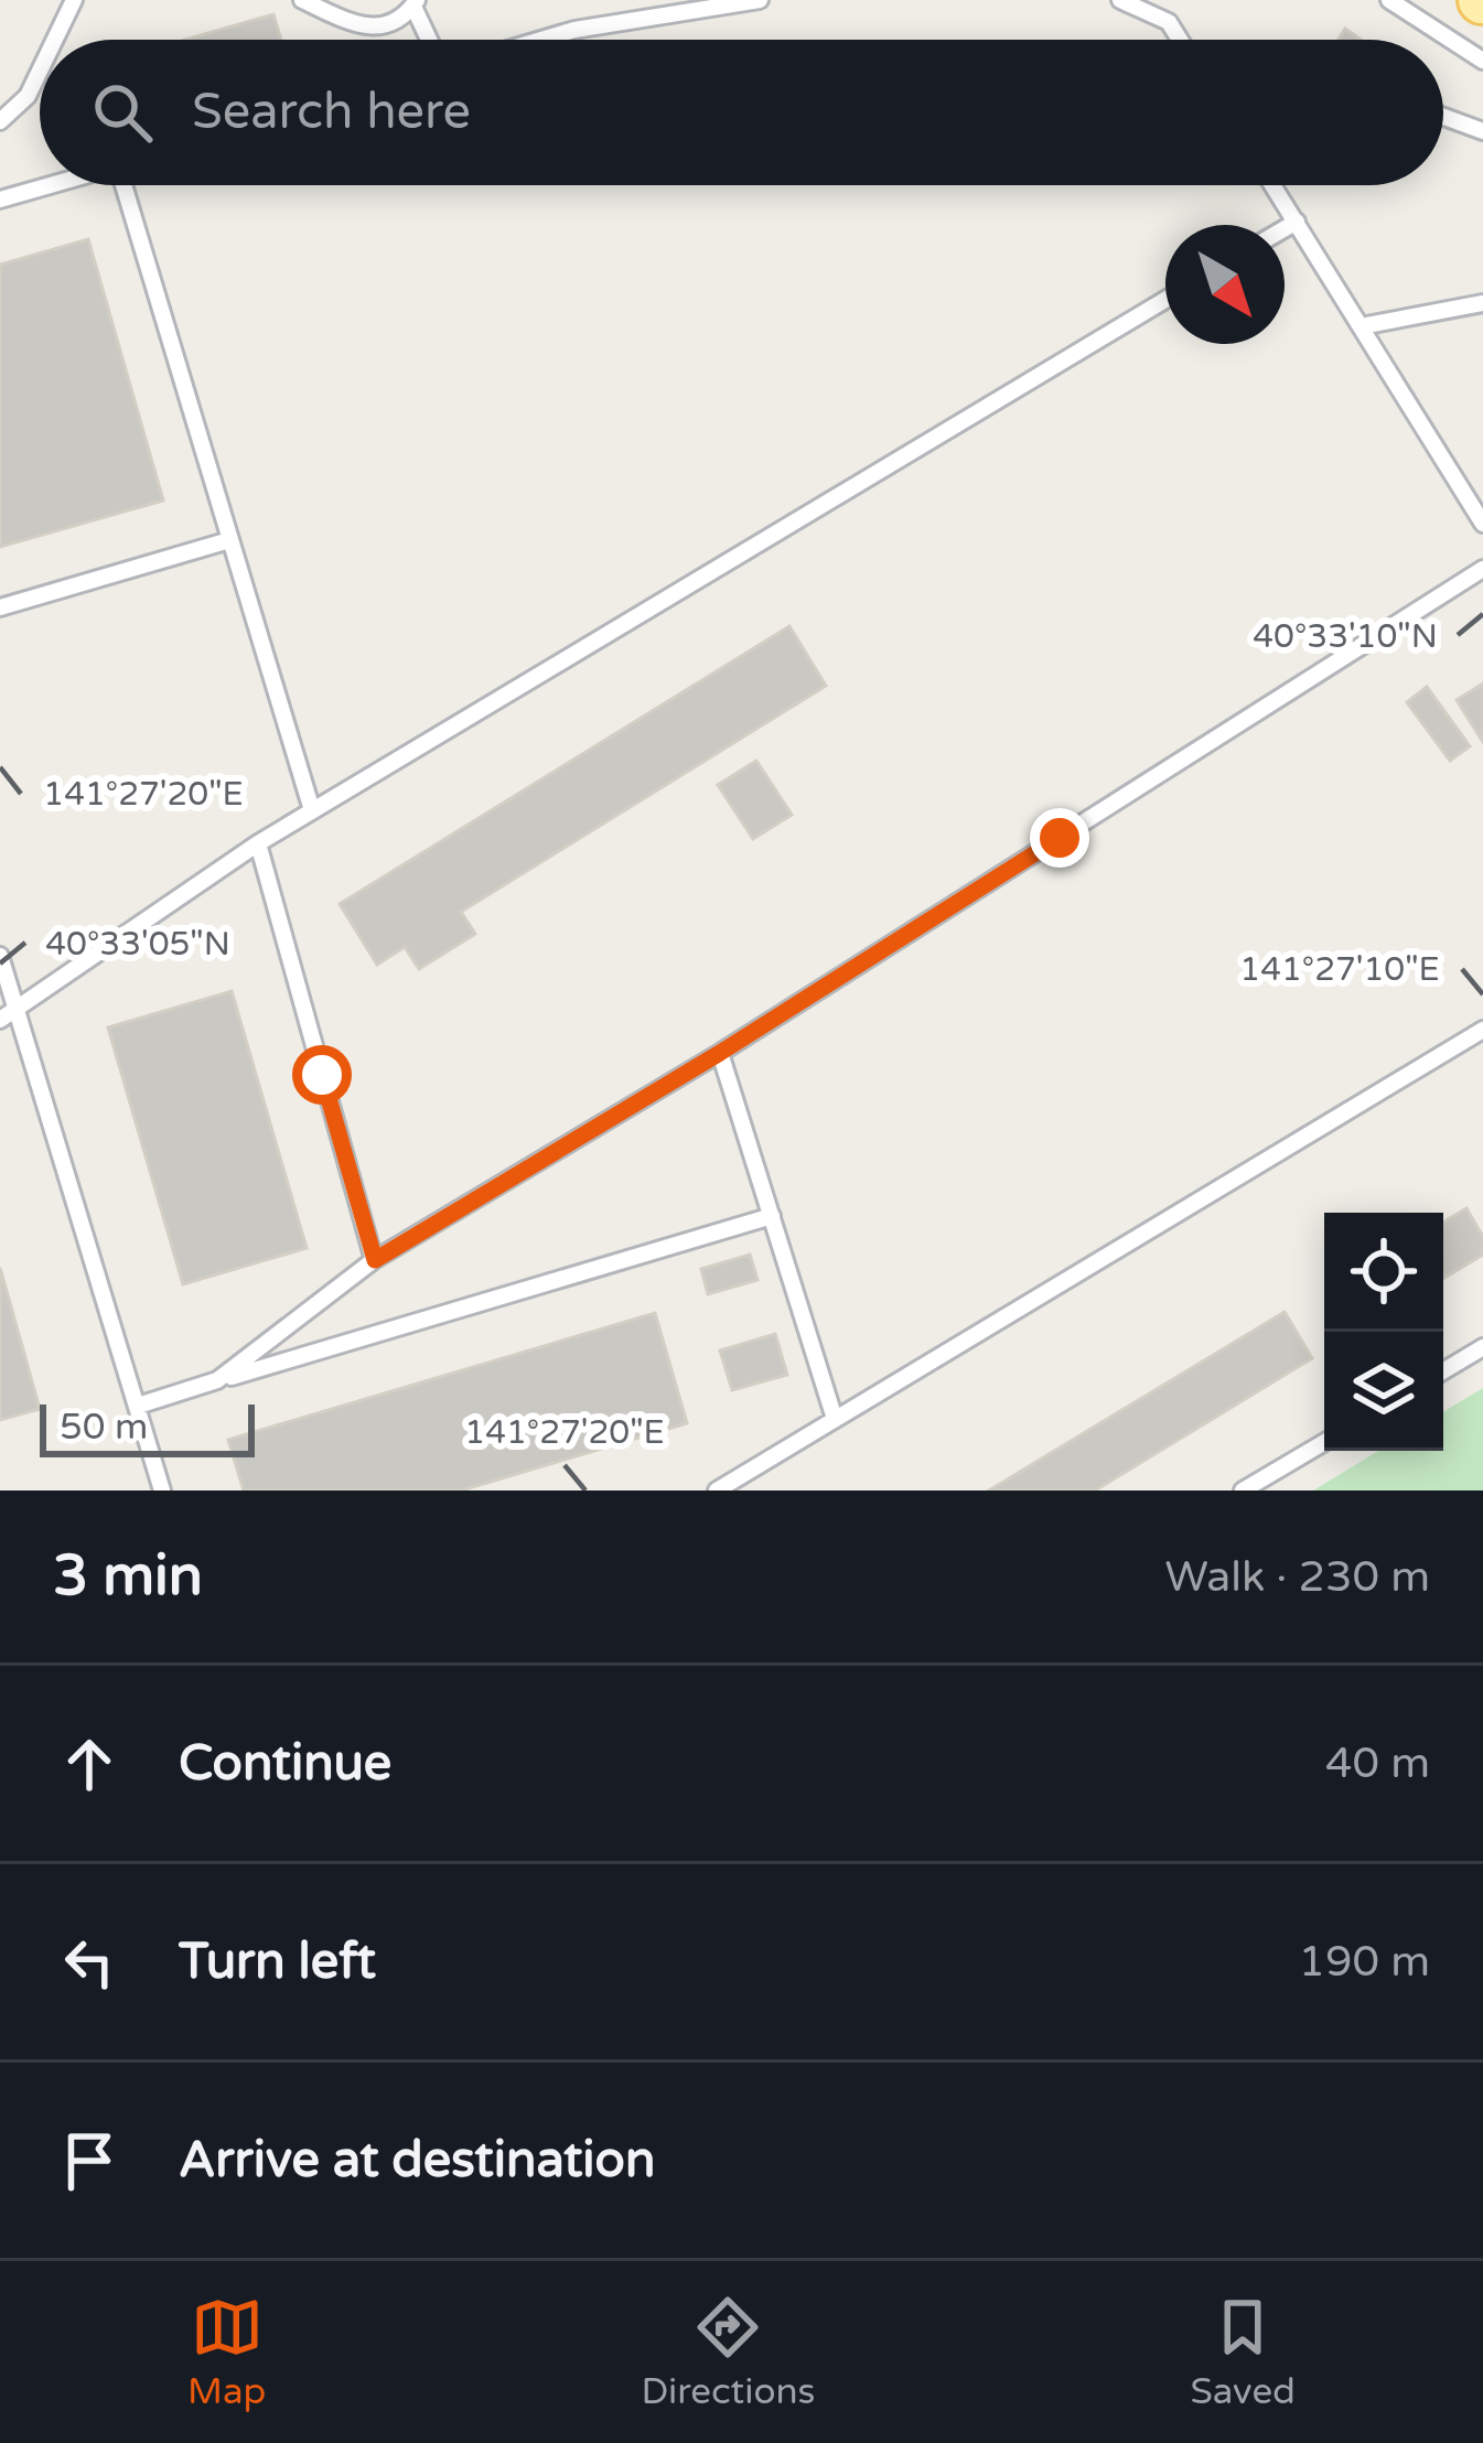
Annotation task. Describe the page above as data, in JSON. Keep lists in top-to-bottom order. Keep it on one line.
{"scale_bar":"50 m","north":"bottom right","page":{"search":"Search here","scale":"50 m","heading":["3 min","Walk · 230 m"],"list":[["Continue","40 m"],["Turn left","190 m"],"Arrive at destination"],"nav":["Map","Directions","Saved"]},"coordinates":["40°33'10\"N","141°27'20\"E","40°33'05\"N","141°27'10\"E"]}
